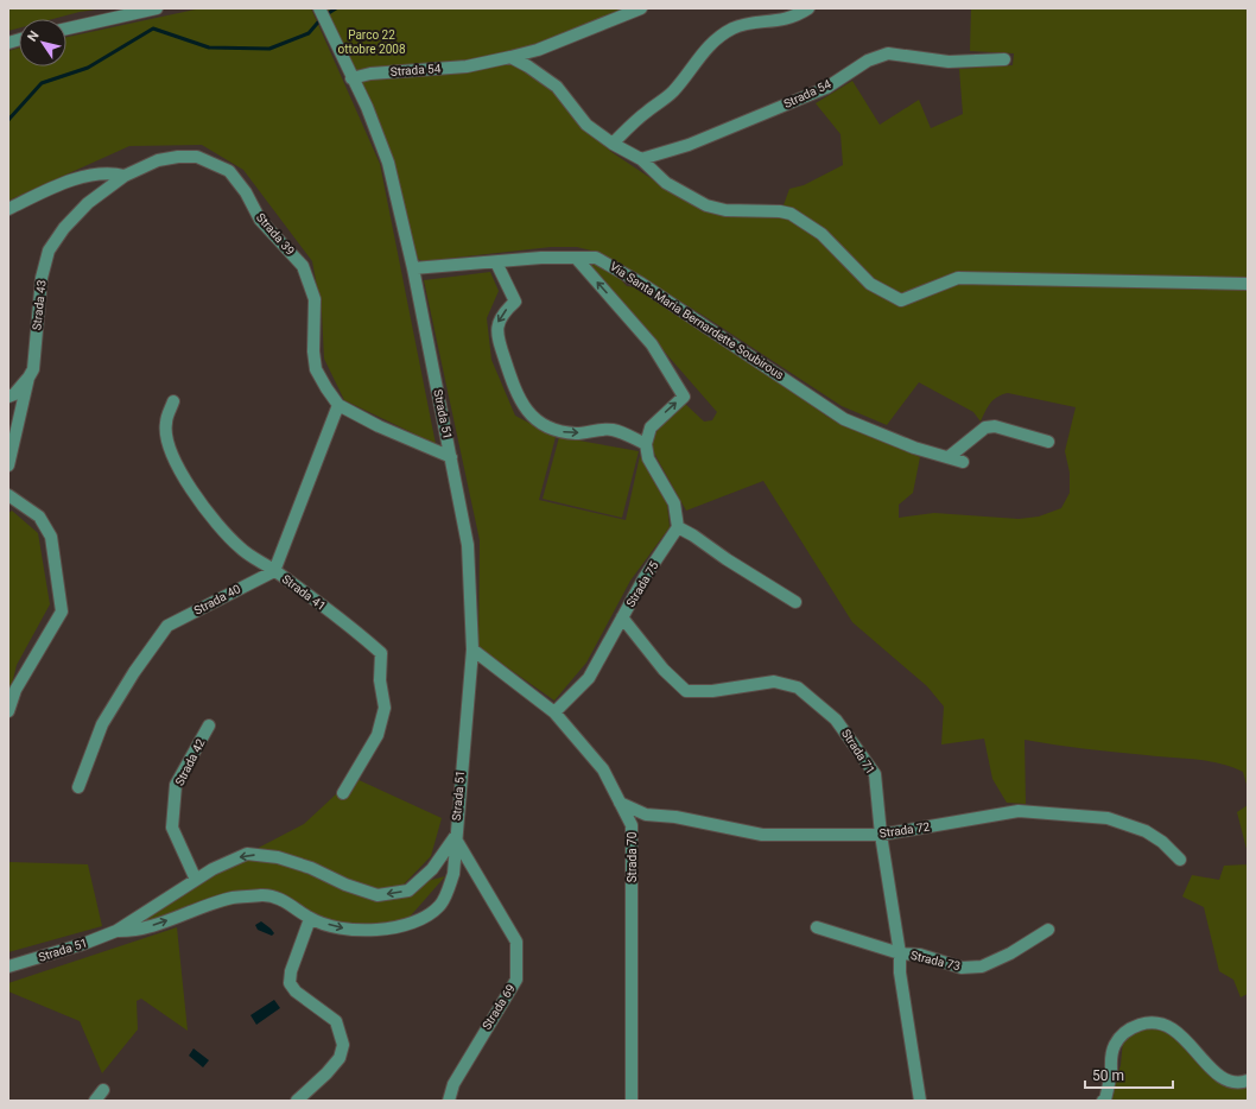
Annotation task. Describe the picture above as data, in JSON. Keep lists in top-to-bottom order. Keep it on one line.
{"streets":{"street":["Strada 54","Strada 39","Strada 43","Via Santa Maria Bernardette Soubirous","Strada 51","Strada 75","Strada 41","Strada 40","Strada 71","Strada 42","Strada 72","Strada 70","Strada 73","Strada 69"]},"crossings":[["Strada 54","Strada 51"],["Strada 39","Strada 43"],["Strada 39","Strada 51"],["Via Santa Maria Bernardette Soubirous","Strada 51"],["Strada 51","Strada 42"],["Strada 51","Strada 70"],["Strada 51","Strada 69"],["Strada 75","Strada 71"],["Strada 75","Strada 70"],["Strada 41","Strada 40"],["Strada 71","Strada 72"],["Strada 71","Strada 73"],["Strada 72","Strada 70"]],"parks":["Parco 22 ottobre 2008"],"scale_bar":"50 m","north":"top left"}
